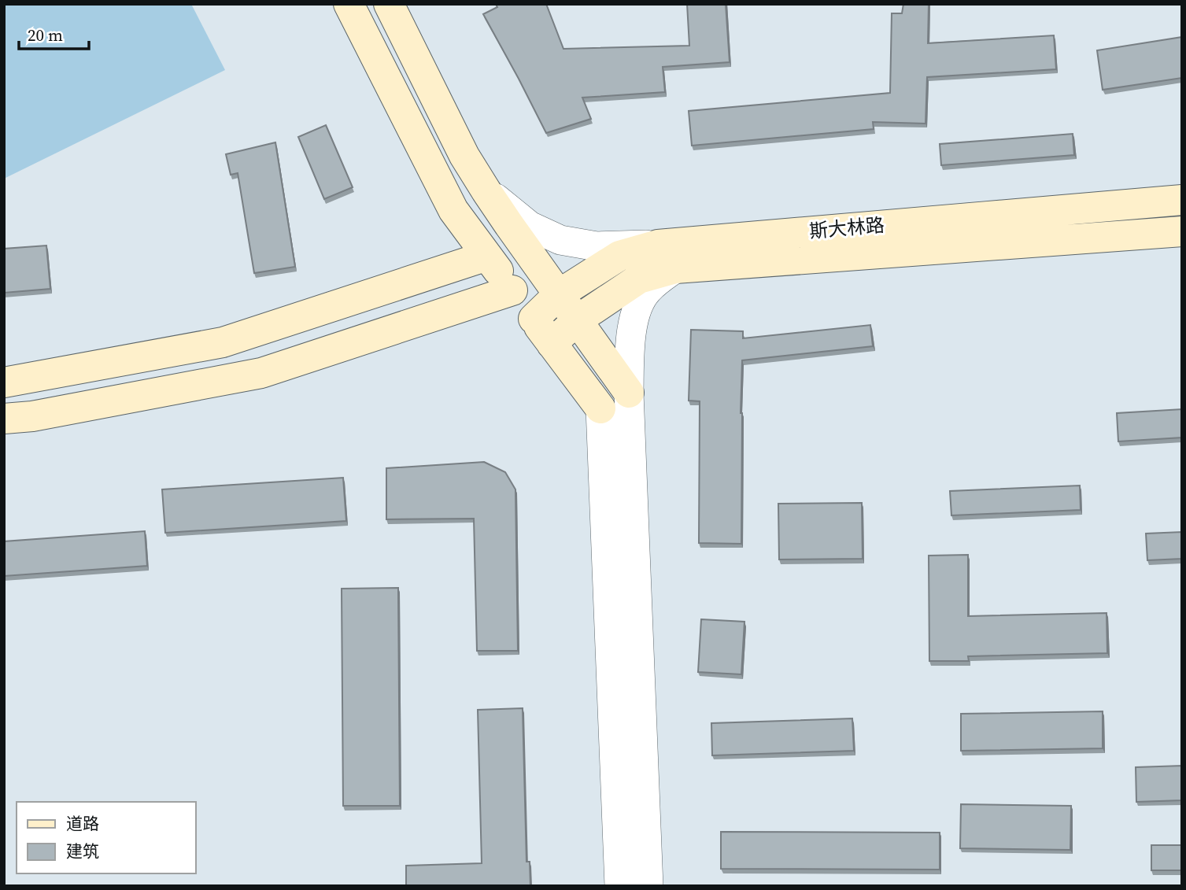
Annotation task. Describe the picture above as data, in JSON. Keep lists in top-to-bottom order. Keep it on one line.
{"streets":{"main road":["斯大林路"]},"legend":["道路","建筑"],"scale_bar":"20 m"}
